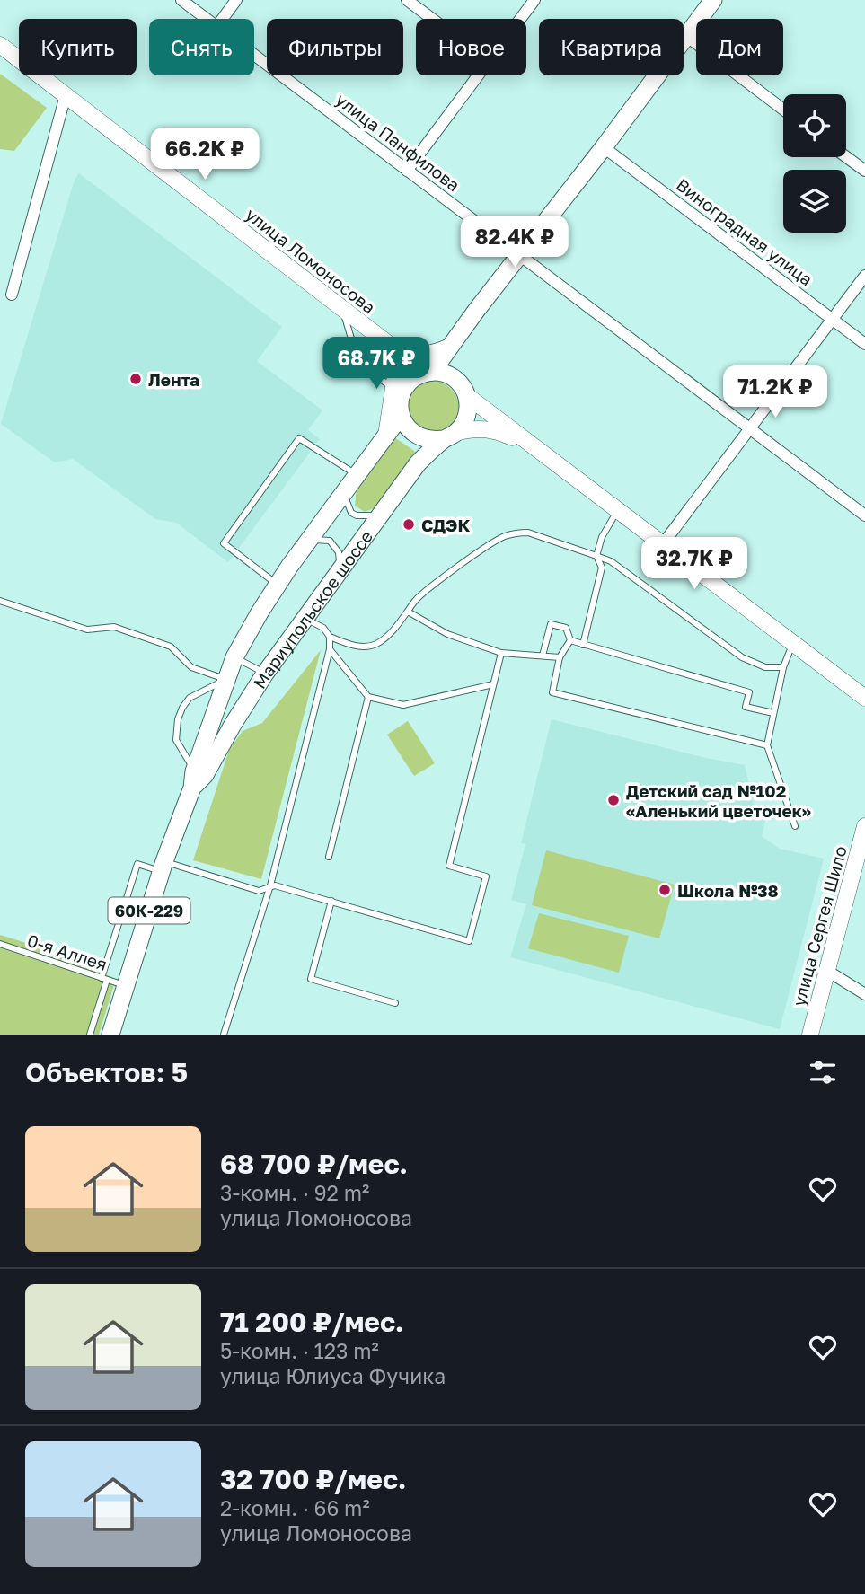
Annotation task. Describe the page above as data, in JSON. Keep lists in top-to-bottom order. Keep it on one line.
{"streets":{"main road":["Мариупольское шоссе","60К-229"],"street":["улица Панфилова","Виноградная улица","улица Ломоносова","улица Сергея Шило"],"lane":["0-я Аллея"]},"crossings":[["улица Ломоносова","Мариупольское шоссе"],["Мариупольское шоссе","0-я Аллея"]],"places":["Лента","СДЭК","Детский сад №102 «Аленький цветочек»","Школа №38"],"page":{"chip":["Купить","Снять","Фильтры","Новое","Квартира","Дом"],"price":["66.2K ₽","82.4K ₽","68.7K ₽","71.2K ₽","32.7K ₽"],"heading":"Объектов: 5","list":[{"name":"68 700 ₽/мес.","note":"3-комн. · 92 m² · улица Ломоносова"},{"name":"71 200 ₽/мес.","note":"5-комн. · 123 m² · улица Юлиуса Фучика"},{"name":"32 700 ₽/мес.","note":"2-комн. · 66 m² · улица Ломоносова"}]}}
